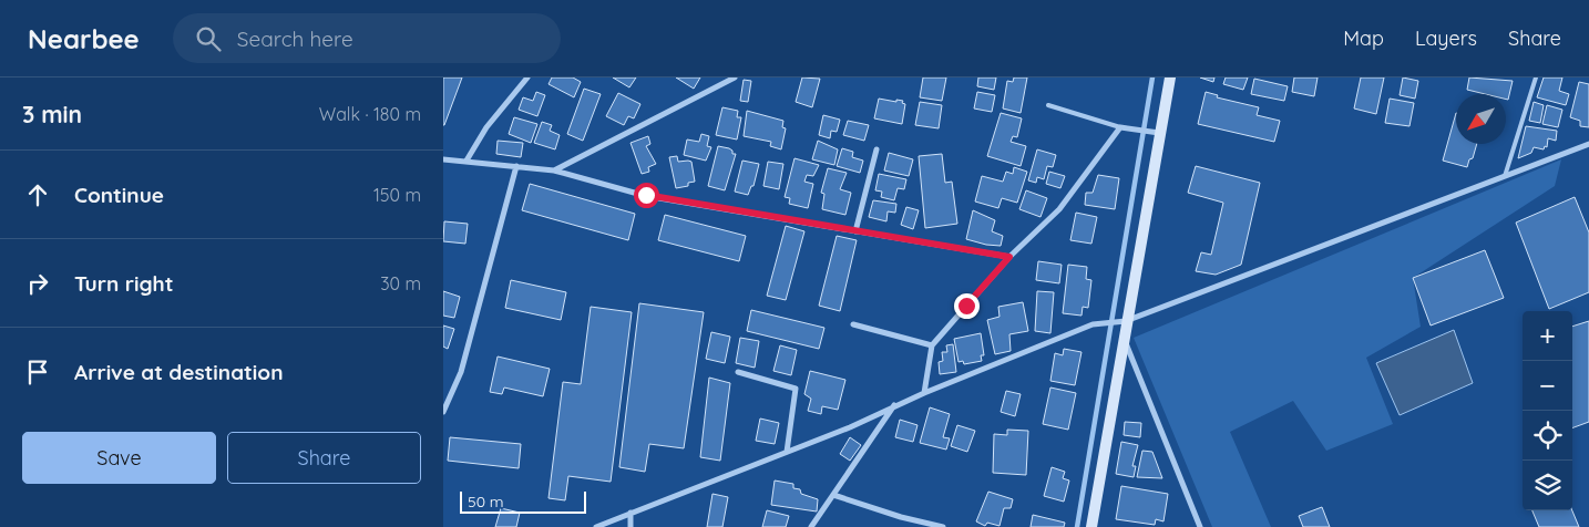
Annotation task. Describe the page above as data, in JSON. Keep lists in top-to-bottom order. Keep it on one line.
{"scale_bar":"50 m","north":"bottom left","page":{"header":"Nearbee","search":"Search here","nav":["Map","Layers","Share"],"heading":["3 min","Walk · 180 m"],"list":[["Continue","150 m"],["Turn right","30 m"],"Arrive at destination"],"map_buttons":["+","−"],"buttons":["Save","Share"],"scale":"50 m"}}
